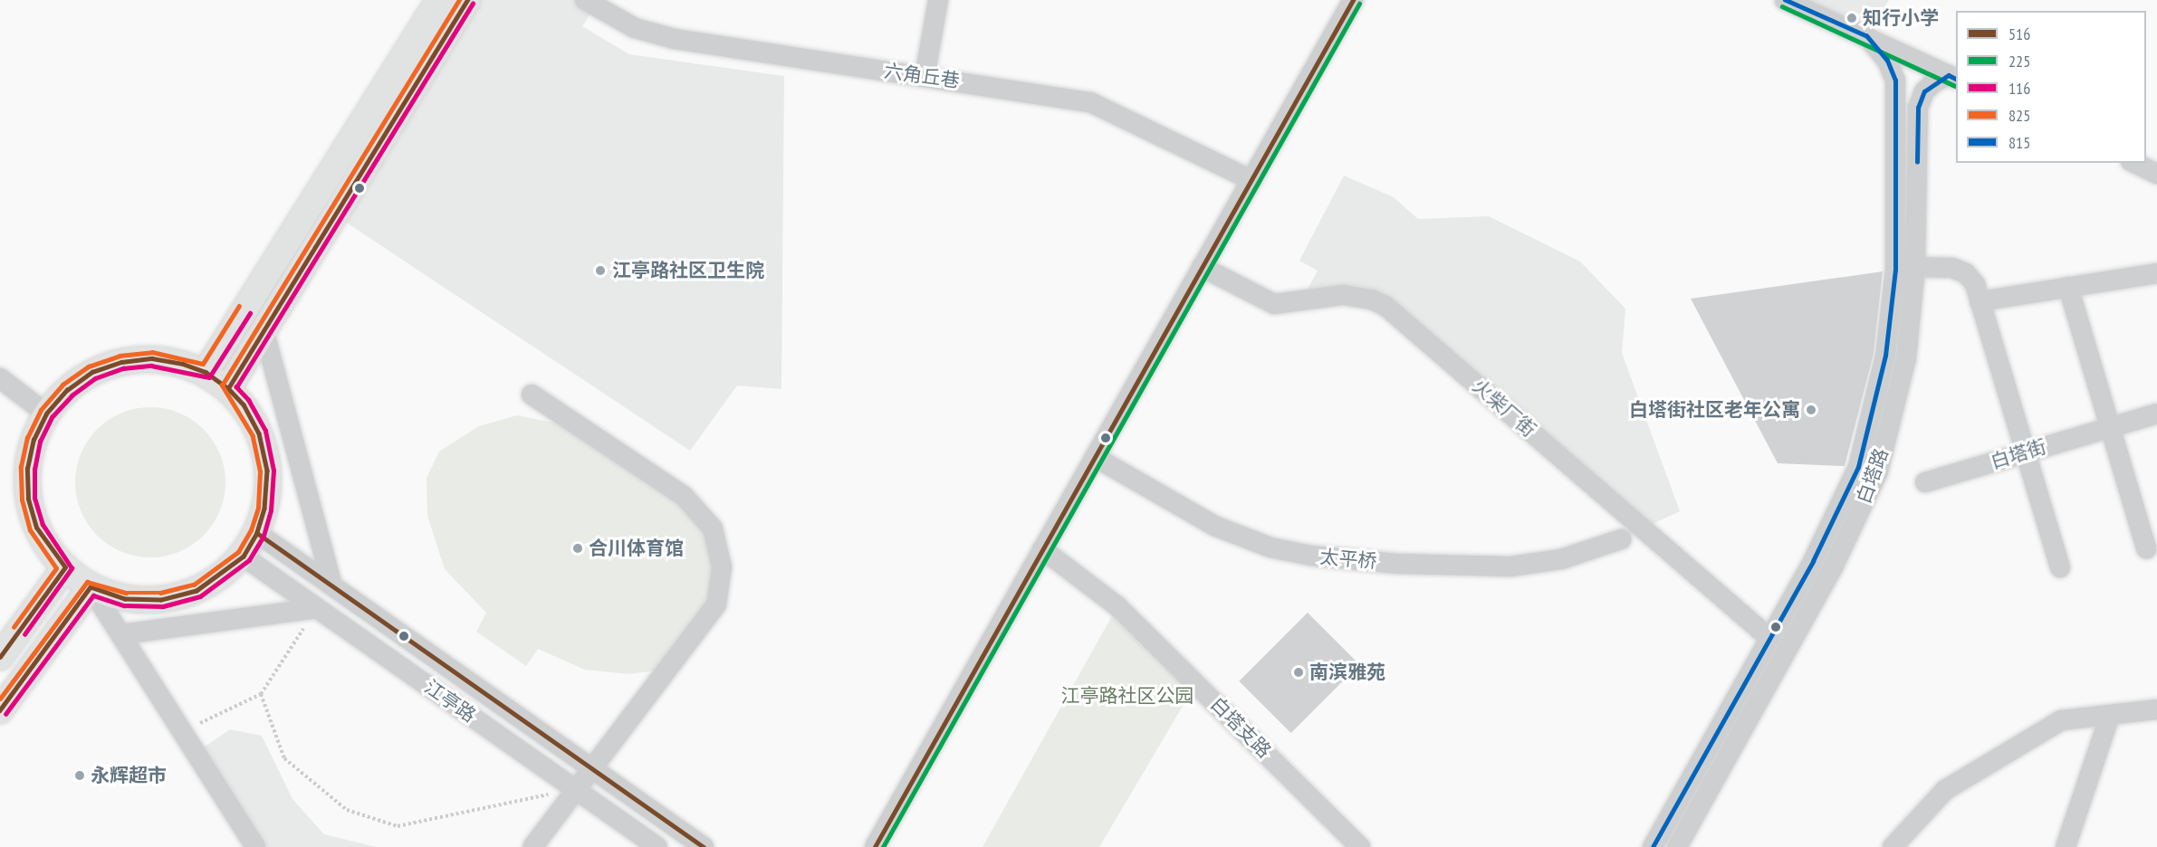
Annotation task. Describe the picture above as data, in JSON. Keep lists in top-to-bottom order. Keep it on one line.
{"streets":{"street":["六角丘巷","火柴厂街","白塔街","白塔路","太平桥","江亭路","白塔支路"]},"crossings":[["火柴厂街","白塔路"]],"parks":["江亭路社区公园"],"places":["知行小学","江亭路社区卫生院","白塔街社区老年公寓","合川体育馆","南滨雅苑","永辉超市"],"lines":["transit line 516","transit line 825","transit line 815","transit line 225","transit line 116"],"legend":["516","225","116","825","815"]}
